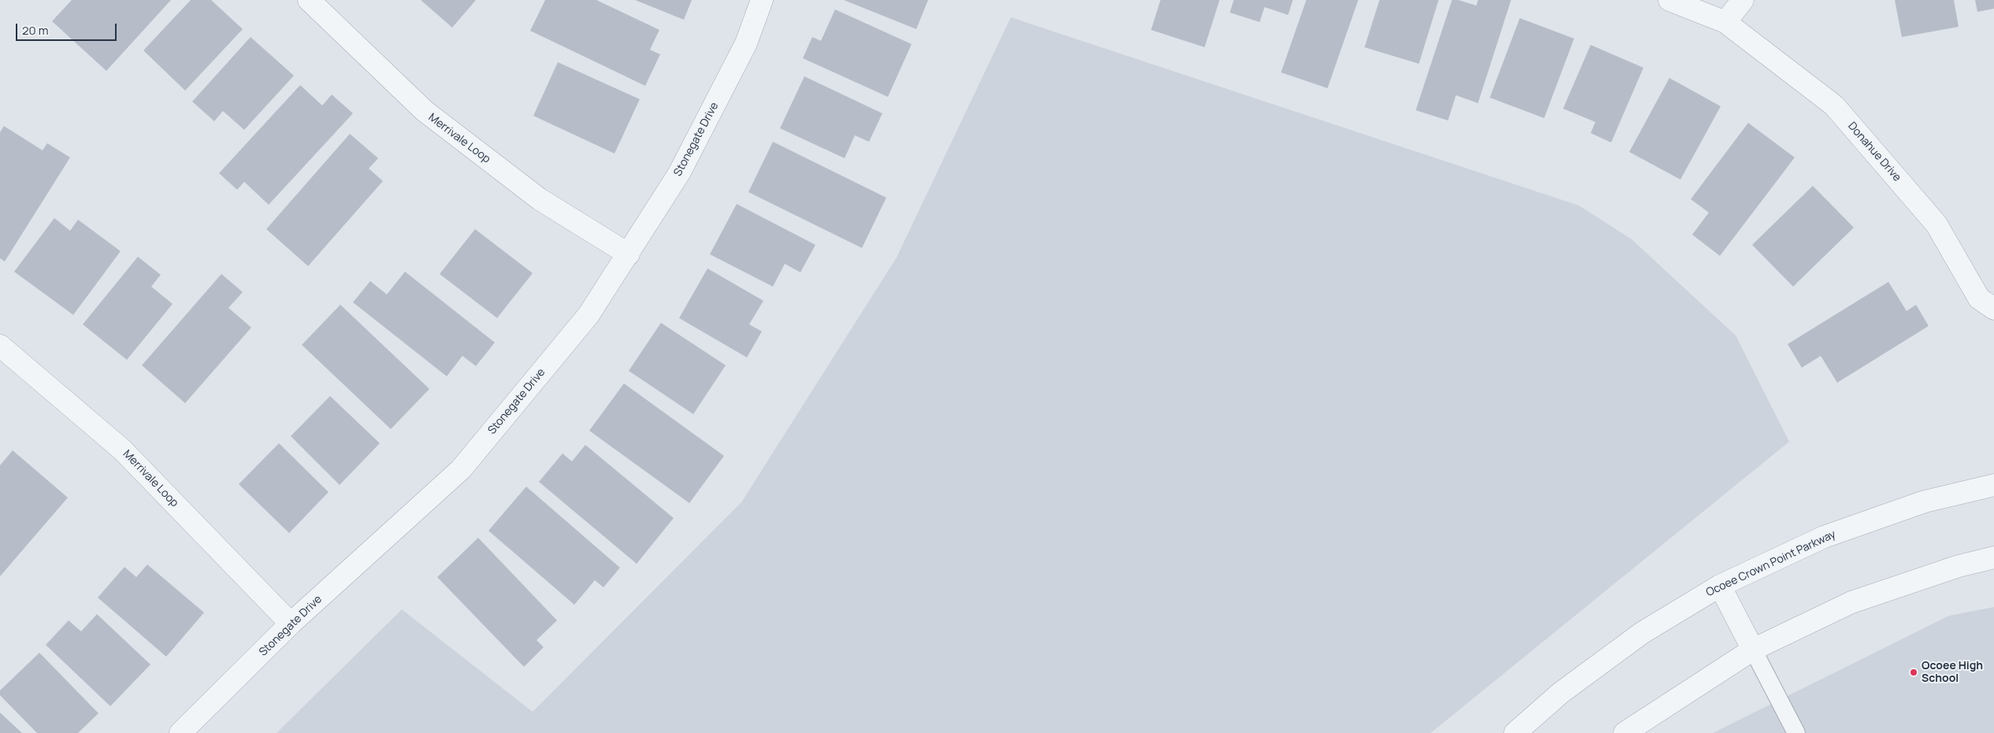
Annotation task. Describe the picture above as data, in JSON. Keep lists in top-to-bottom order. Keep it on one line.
{"streets":{"street":["Merrivale Loop","Stonegate Drive","Donahue Drive","Ocoee Crown Point Parkway"]},"crossings":[["Merrivale Loop","Stonegate Drive"]],"places":["Ocoee High School"],"scale_bar":"20 m"}
